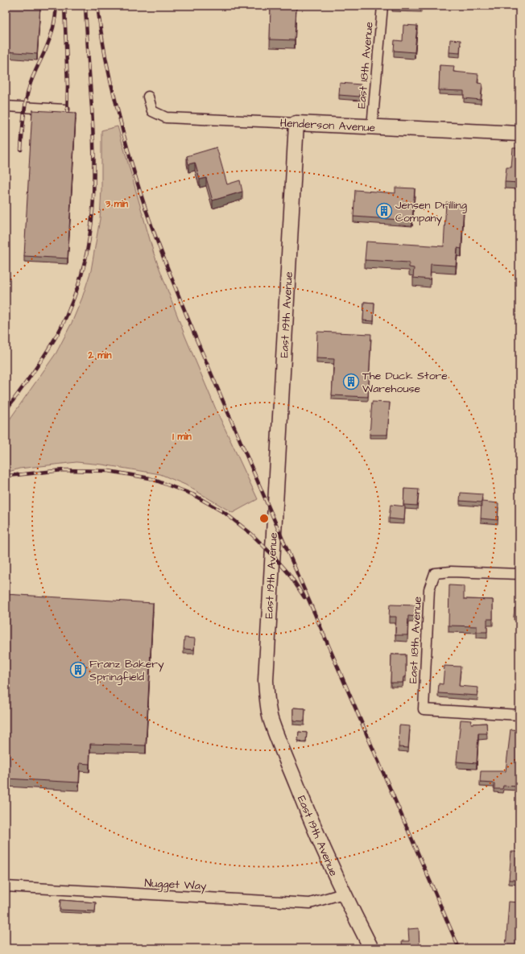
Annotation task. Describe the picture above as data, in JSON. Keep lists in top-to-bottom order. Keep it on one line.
{"streets":{"street":["East 18th Avenue","Henderson Avenue","East 19th Avenue","Nugget Way"]},"crossings":[["East 18th Avenue","Henderson Avenue"],["Henderson Avenue","East 19th Avenue"],["East 19th Avenue","Nugget Way"]],"places":{"building":["Jensen Drilling Company","The Duck Store Warehouse","Franz Bakery Springfield"]},"rings":["3 min","2 min","1 min"]}
